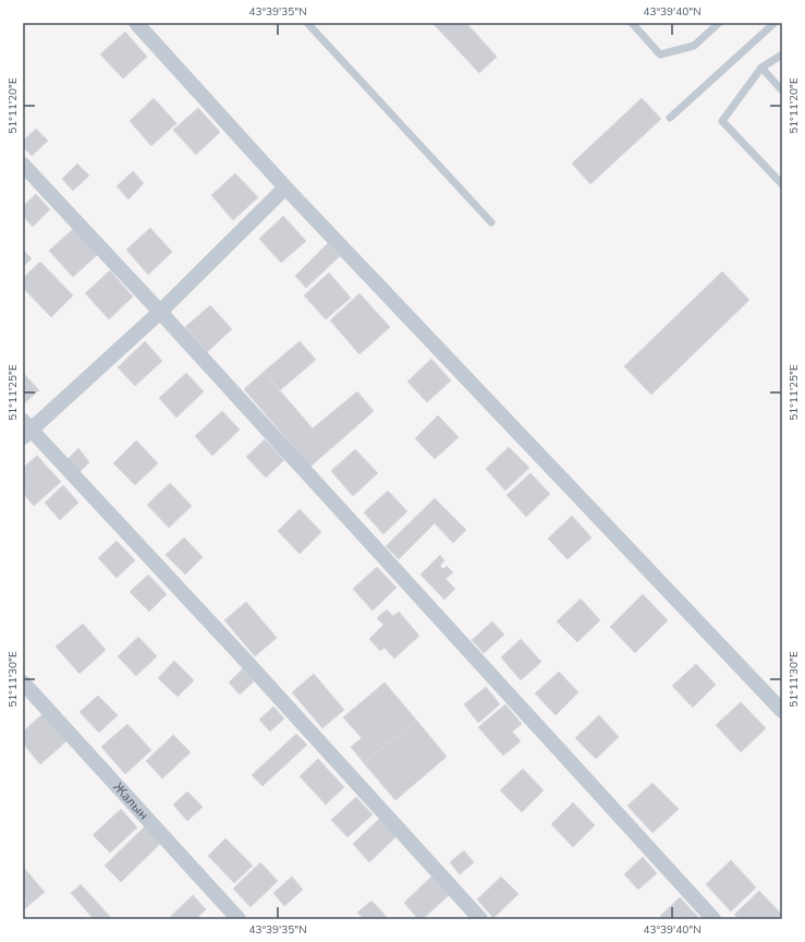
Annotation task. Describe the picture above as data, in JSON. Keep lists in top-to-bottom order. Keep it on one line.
{"streets":{"street":["Жалын"]},"coordinates":["43°39'35\"N","43°39'40\"N","51°11'20\"E","51°11'25\"E","51°11'30\"E"]}
